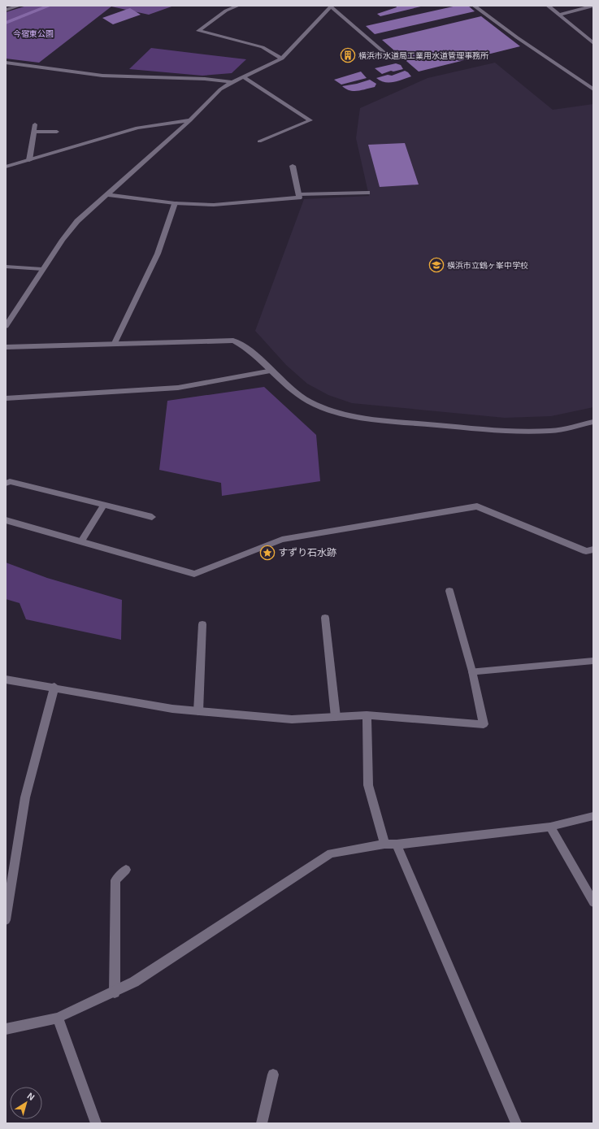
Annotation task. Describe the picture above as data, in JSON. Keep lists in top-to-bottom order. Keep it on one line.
{"parks":["今宿東公園"],"places":{"building":["横浜市水道局工業用水道管理事務所"],"school or university":["横浜市立鶴ヶ峯中学校"],"place":["すずり石水跡"]},"north":"top right"}
